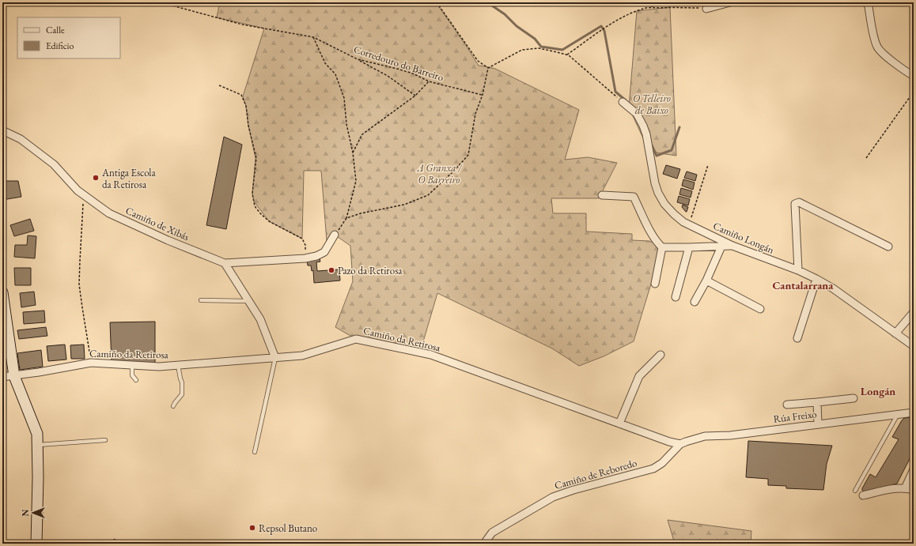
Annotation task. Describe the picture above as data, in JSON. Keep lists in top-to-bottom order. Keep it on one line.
{"streets":{"street":["Camiño de Xibás","Camiño Longán","Camiño da Retirosa","Rúa Freixo","Camiño de Reboredo"],"path":["Corredouro do Barreiro"]},"crossings":[["Camiño da Retirosa","Rúa Freixo"],["Camiño da Retirosa","Camiño de Reboredo"],["Rúa Freixo","Camiño de Reboredo"]],"districts":["Cantalarrana","Longán"],"parks":["O Telleiro de Baixo","A Granxa / O Barreiro"],"places":["Antiga Escola da Retirosa","Pazo da Retirosa","Repsol Butano"],"legend":["Calle","Edificio"],"north":"left"}
